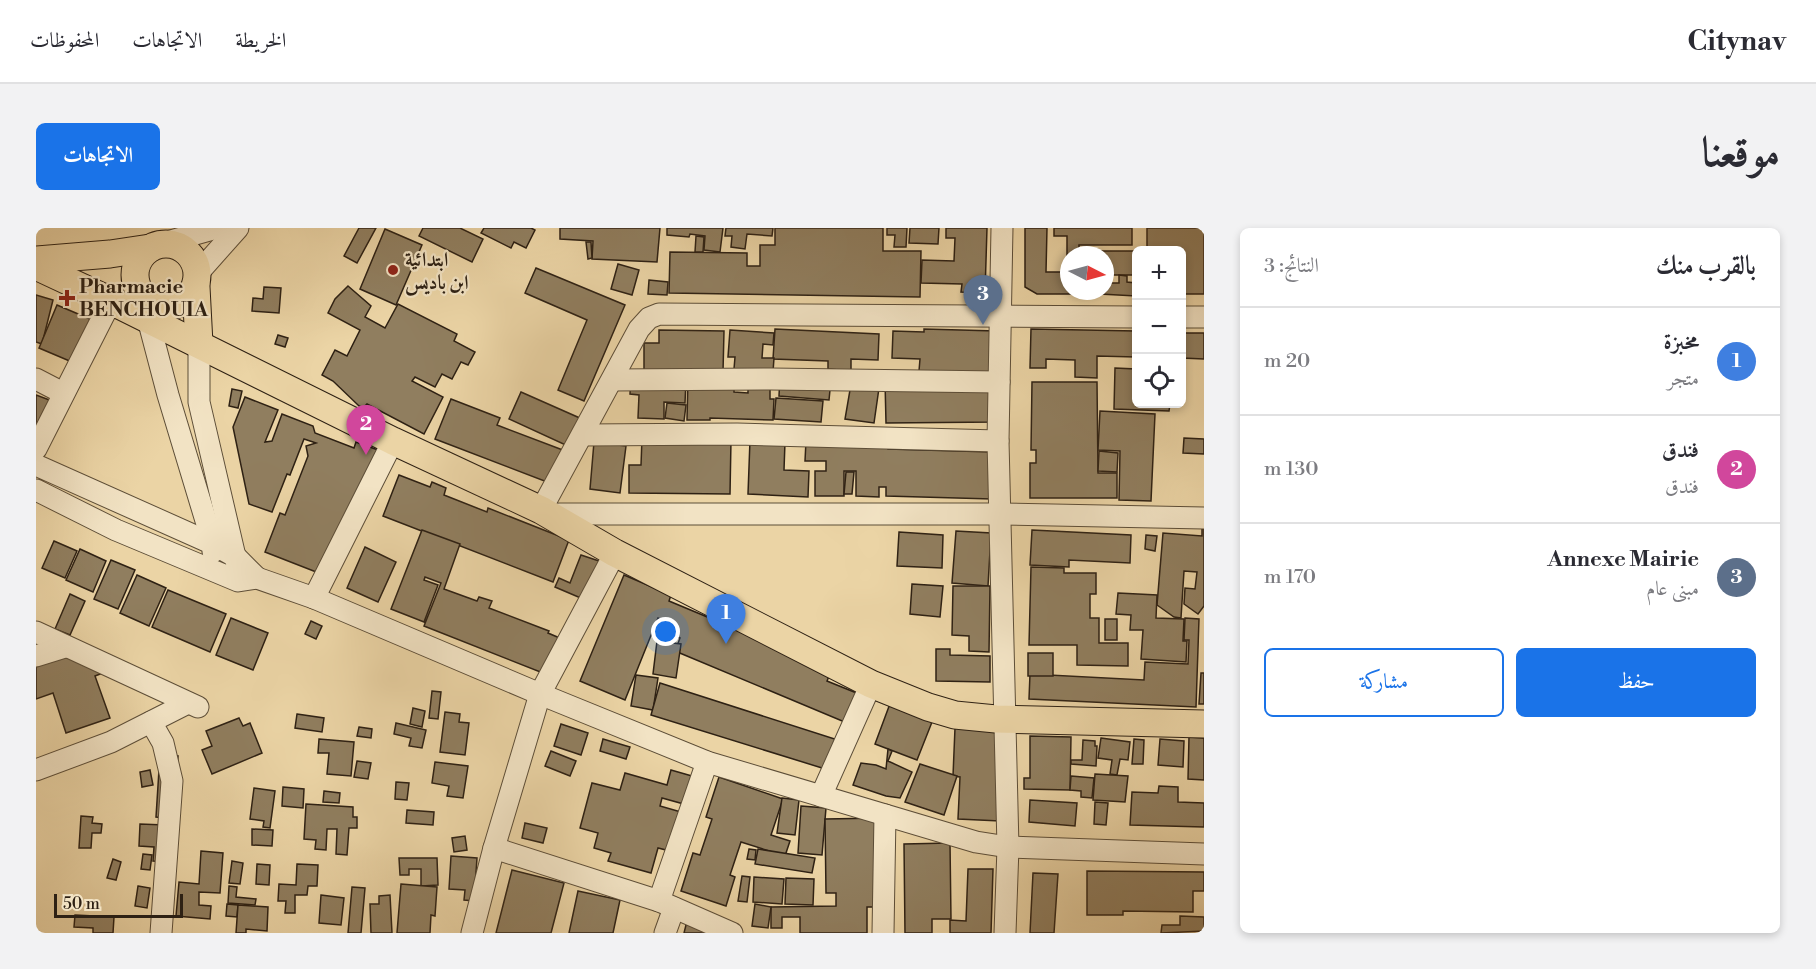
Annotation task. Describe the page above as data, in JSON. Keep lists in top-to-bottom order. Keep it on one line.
{"places":{"other":["ابتدائية ابن باديس"],"health":["Pharmacie BENCHOUIA"]},"scale_bar":"50 m","north":"right","page":{"header":"Citynav","nav":["الخريطة","الاتجاهات","المحفوظات"],"title":"موقعنا","buttons":["الاتجاهات",["حفظ","مشاركة"]],"heading":["بالقرب منك","النتائج: 3"],"map_buttons":["+","−"],"pins":["3","2","1"],"list":[{"mark":"1","name":"مخبزة","note":"متجر","value":"20 m"},{"mark":"2","name":"فندق","note":"فندق","value":"130 m"},{"mark":"3","name":"Annexe Mairie","note":"مبنى عام","value":"170 m"}],"scale":"50 m"}}
